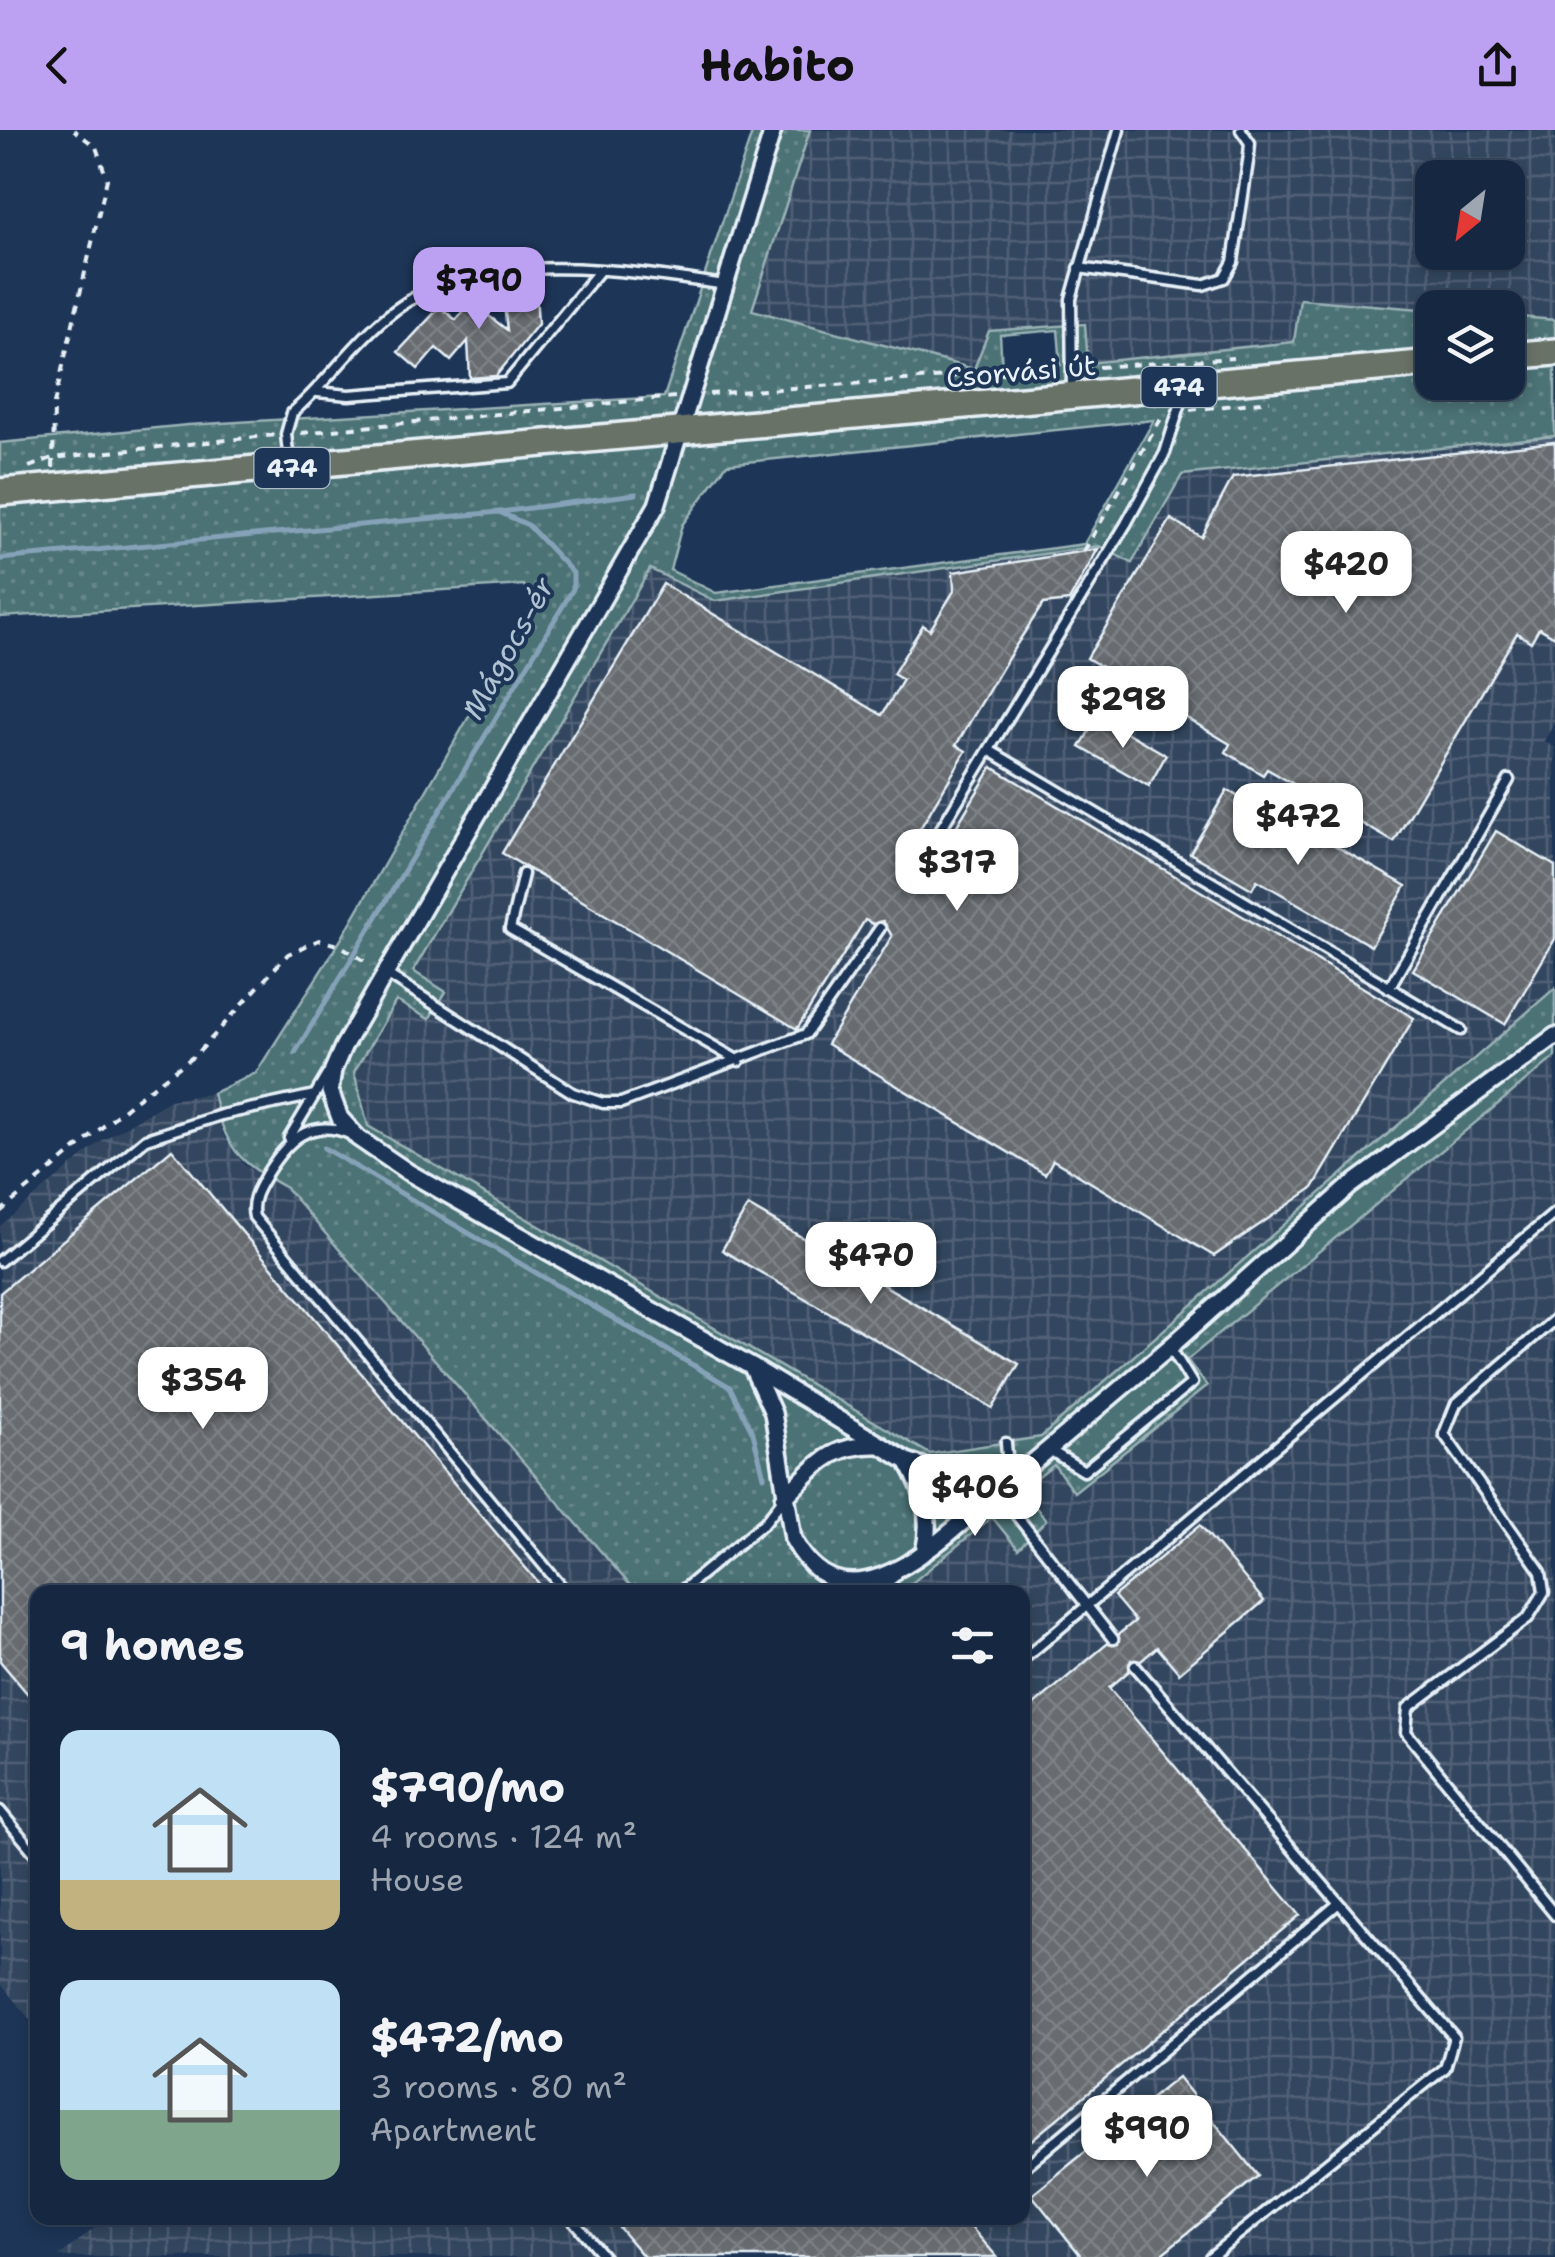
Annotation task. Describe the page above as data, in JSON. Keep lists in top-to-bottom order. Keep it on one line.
{"streets":{"main road":["Csorvási út","474"]},"crossings":[["Csorvási út","474"]],"water":["Mágocs-ér"],"north":"bottom left","page":{"header":"Habito","price":["$790","$420","$298","$472","$317","$470","$354","$406","$990"],"heading":"9 homes","list":[{"name":"$790/mo","note":"4 rooms · 124 m² · House"},{"name":"$472/mo","note":"3 rooms · 80 m² · Apartment"}]}}
